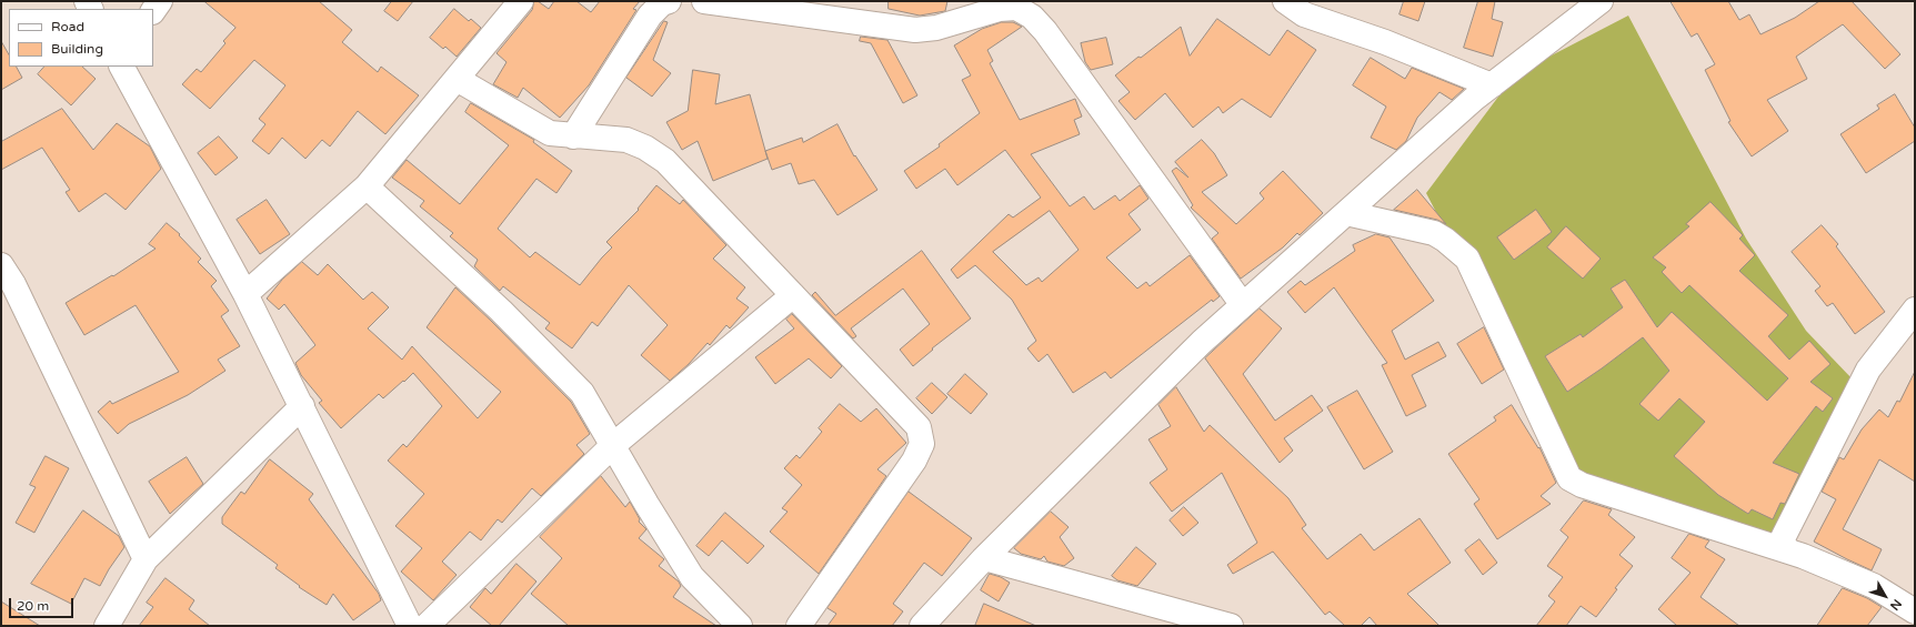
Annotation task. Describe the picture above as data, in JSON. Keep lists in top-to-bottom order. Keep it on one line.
{"legend":["Road","Building"],"scale_bar":"20 m","north":"bottom right"}
